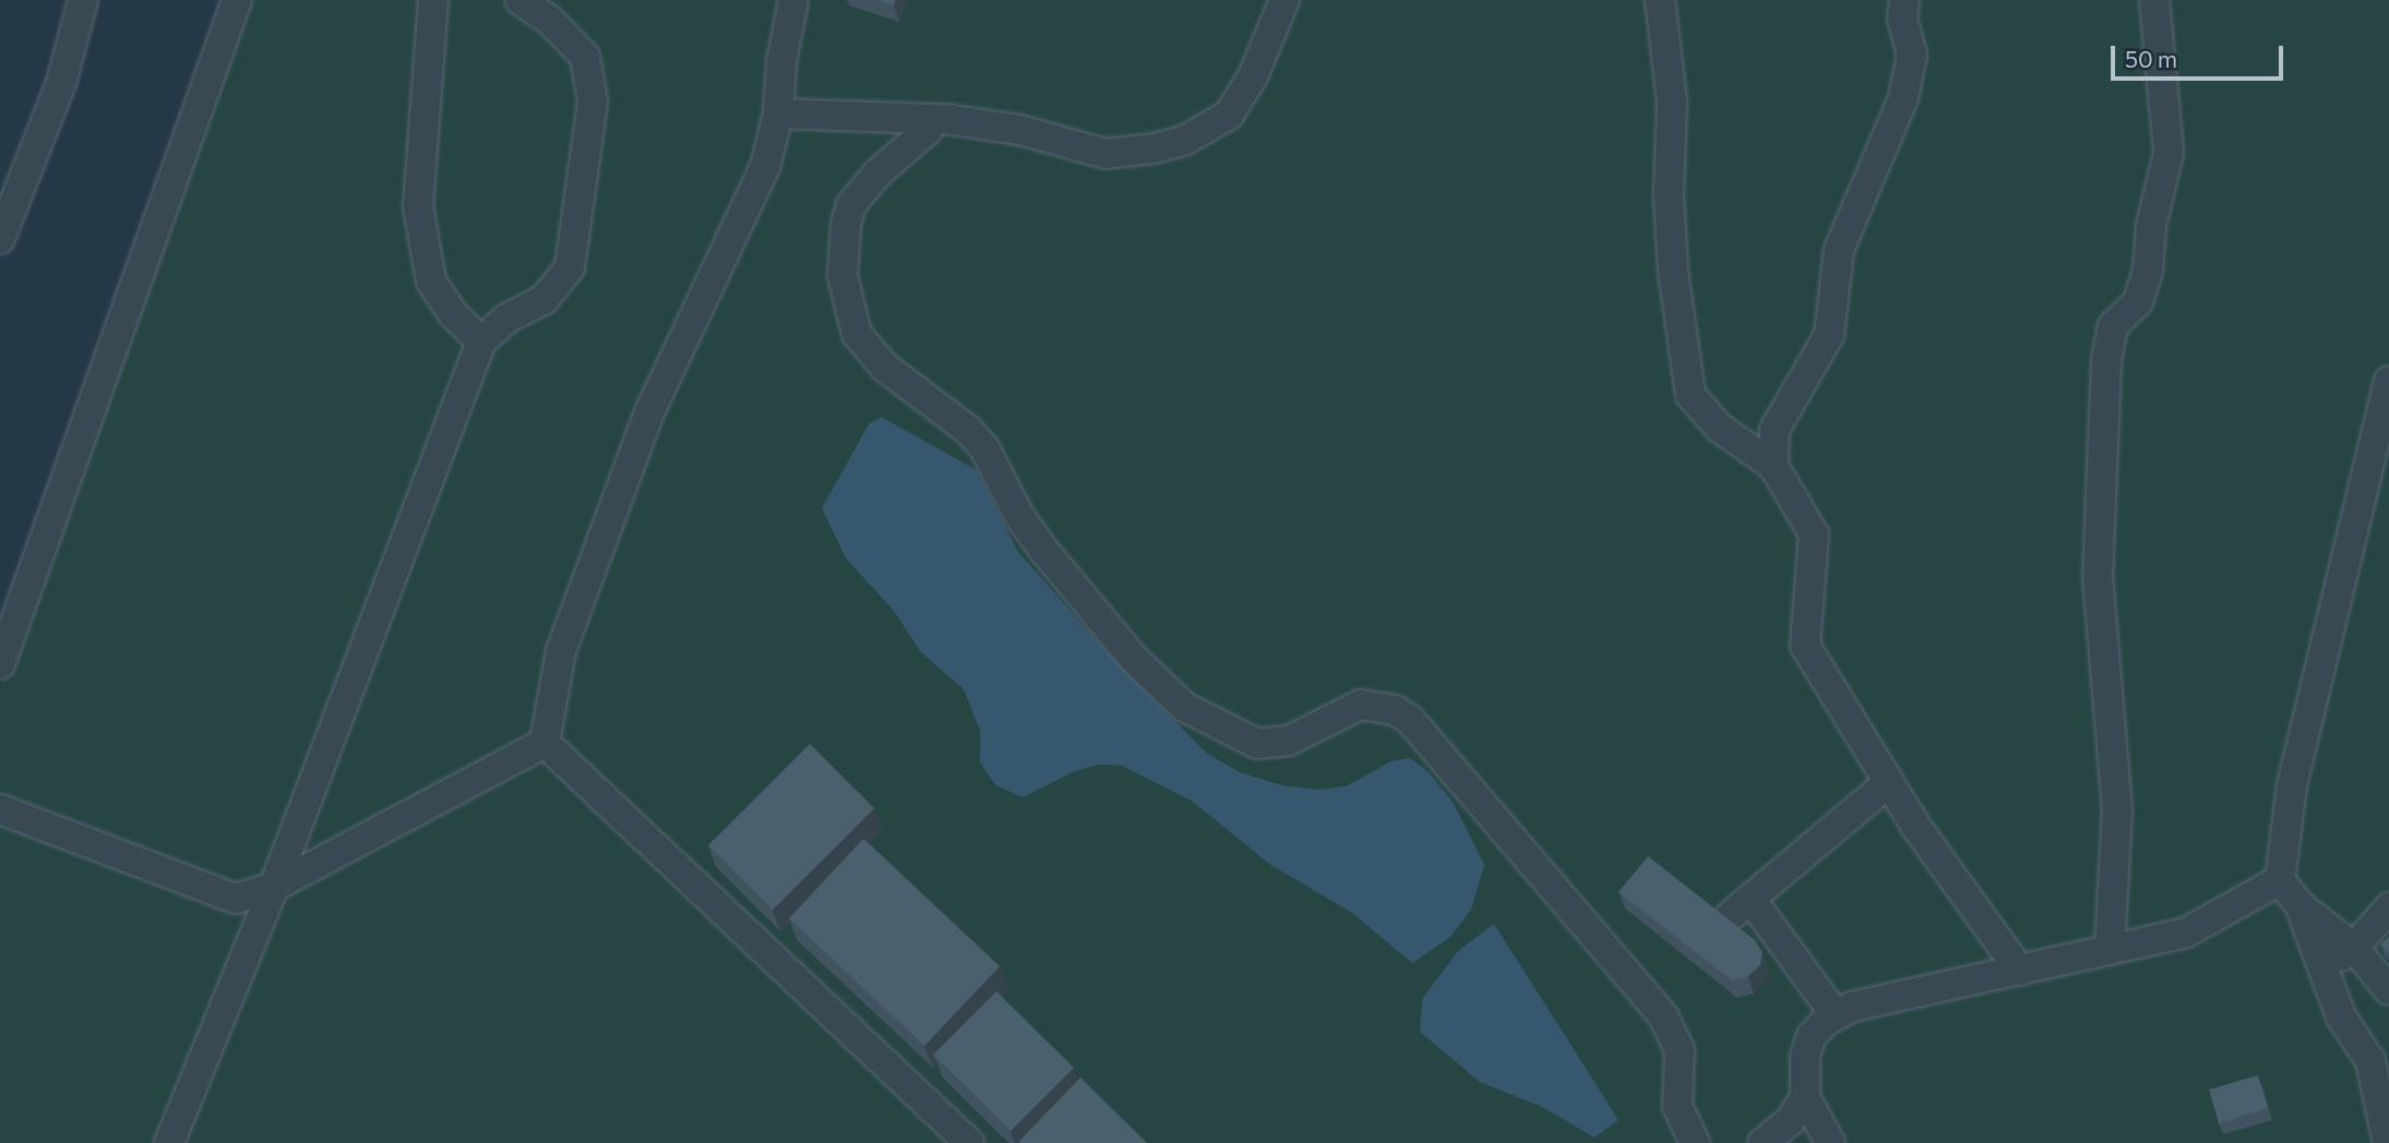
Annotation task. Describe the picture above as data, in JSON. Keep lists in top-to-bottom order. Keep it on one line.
{"scale_bar":"50 m"}
